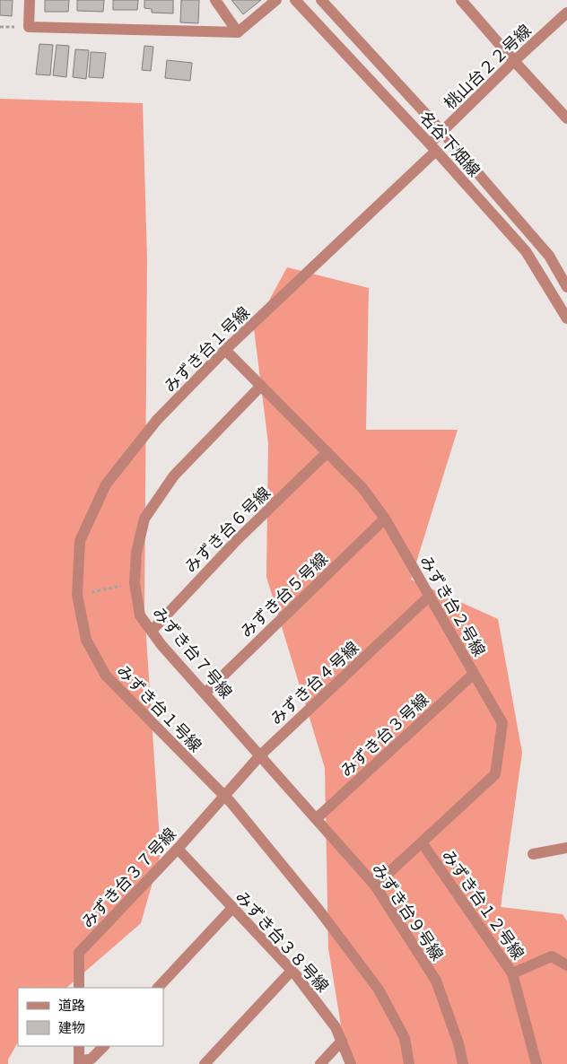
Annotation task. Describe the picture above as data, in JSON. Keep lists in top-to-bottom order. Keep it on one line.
{"streets":{"street":["桃山台２２号線","名谷下畑線","みずき台１号線","みずき台６号線","みずき台５号線","みずき台２号線","みずき台７号線","みずき台４号線","みずき台３号線","みずき台３７号線","みずき台１２号線","みずき台９号線","みずき台３８号線"]},"crossings":[["桃山台２２号線","名谷下畑線"],["桃山台２２号線","みずき台１号線"],["名谷下畑線","みずき台１号線"],["みずき台１号線","みずき台２号線"],["みずき台１号線","みずき台４号線"],["みずき台１号線","みずき台３７号線"],["みずき台６号線","みずき台２号線"],["みずき台６号線","みずき台７号線"],["みずき台５号線","みずき台２号線"],["みずき台５号線","みずき台７号線"],["みずき台２号線","みずき台７号線"],["みずき台２号線","みずき台４号線"],["みずき台２号線","みずき台３号線"],["みずき台２号線","みずき台１２号線"],["みずき台２号線","みずき台９号線"],["みずき台７号線","みずき台４号線"],["みずき台７号線","みずき台９号線"],["みずき台４号線","みずき台３７号線"],["みずき台４号線","みずき台９号線"],["みずき台３号線","みずき台９号線"],["みずき台３７号線","みずき台３８号線"]],"legend":["道路","建物"]}
